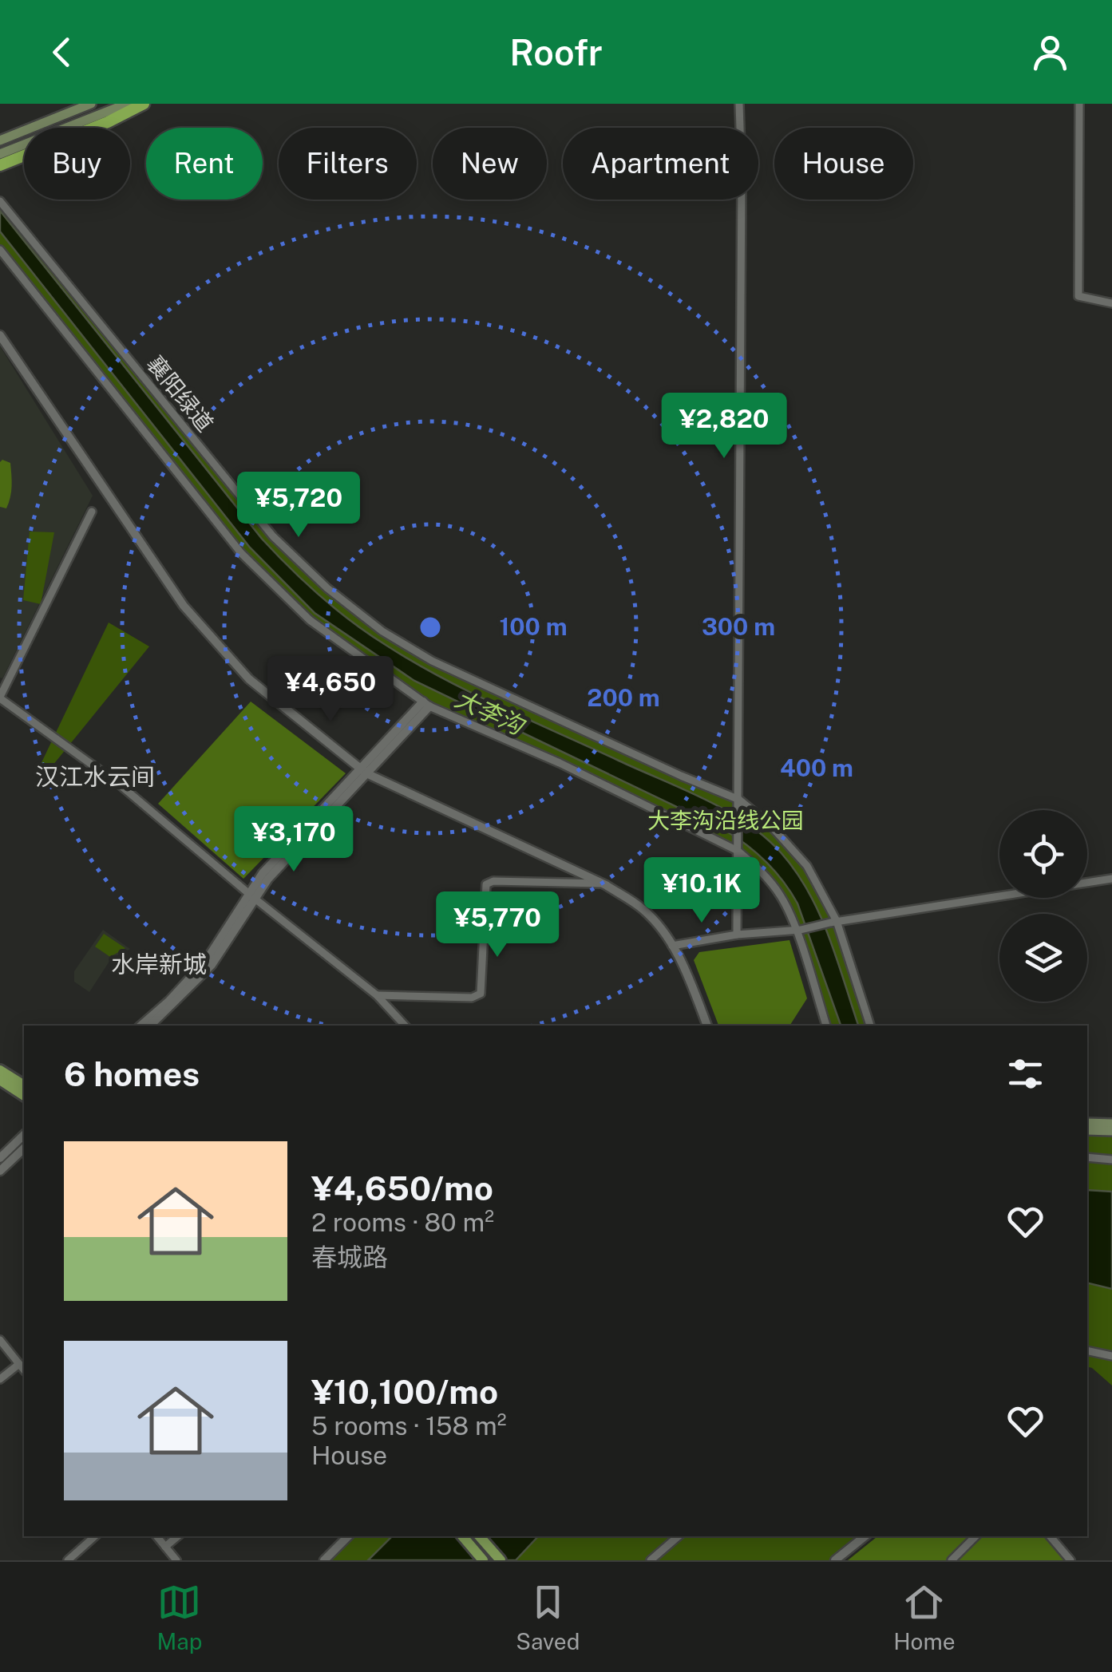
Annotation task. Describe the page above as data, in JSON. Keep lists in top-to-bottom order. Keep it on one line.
{"streets":{"street":["襄阳绿道"]},"districts":["汉江水云间","水岸新城"],"water":["大李沟"],"parks":["大李沟沿线公园"],"page":{"header":"Roofr","chip":["Buy","Rent","Filters","New","Apartment","House"],"price":["¥2,820","¥5,720","¥4,650","¥3,170","¥10.1K","¥5,770"],"heading":"6 homes","list":[{"name":"¥4,650/mo","note":"2 rooms · 80 m² · 春城路"},{"name":"¥10,100/mo","note":"5 rooms · 158 m² · House"}],"tabs":["Map","Saved","Home"]},"rings":["100 m","300 m","200 m","400 m"]}
